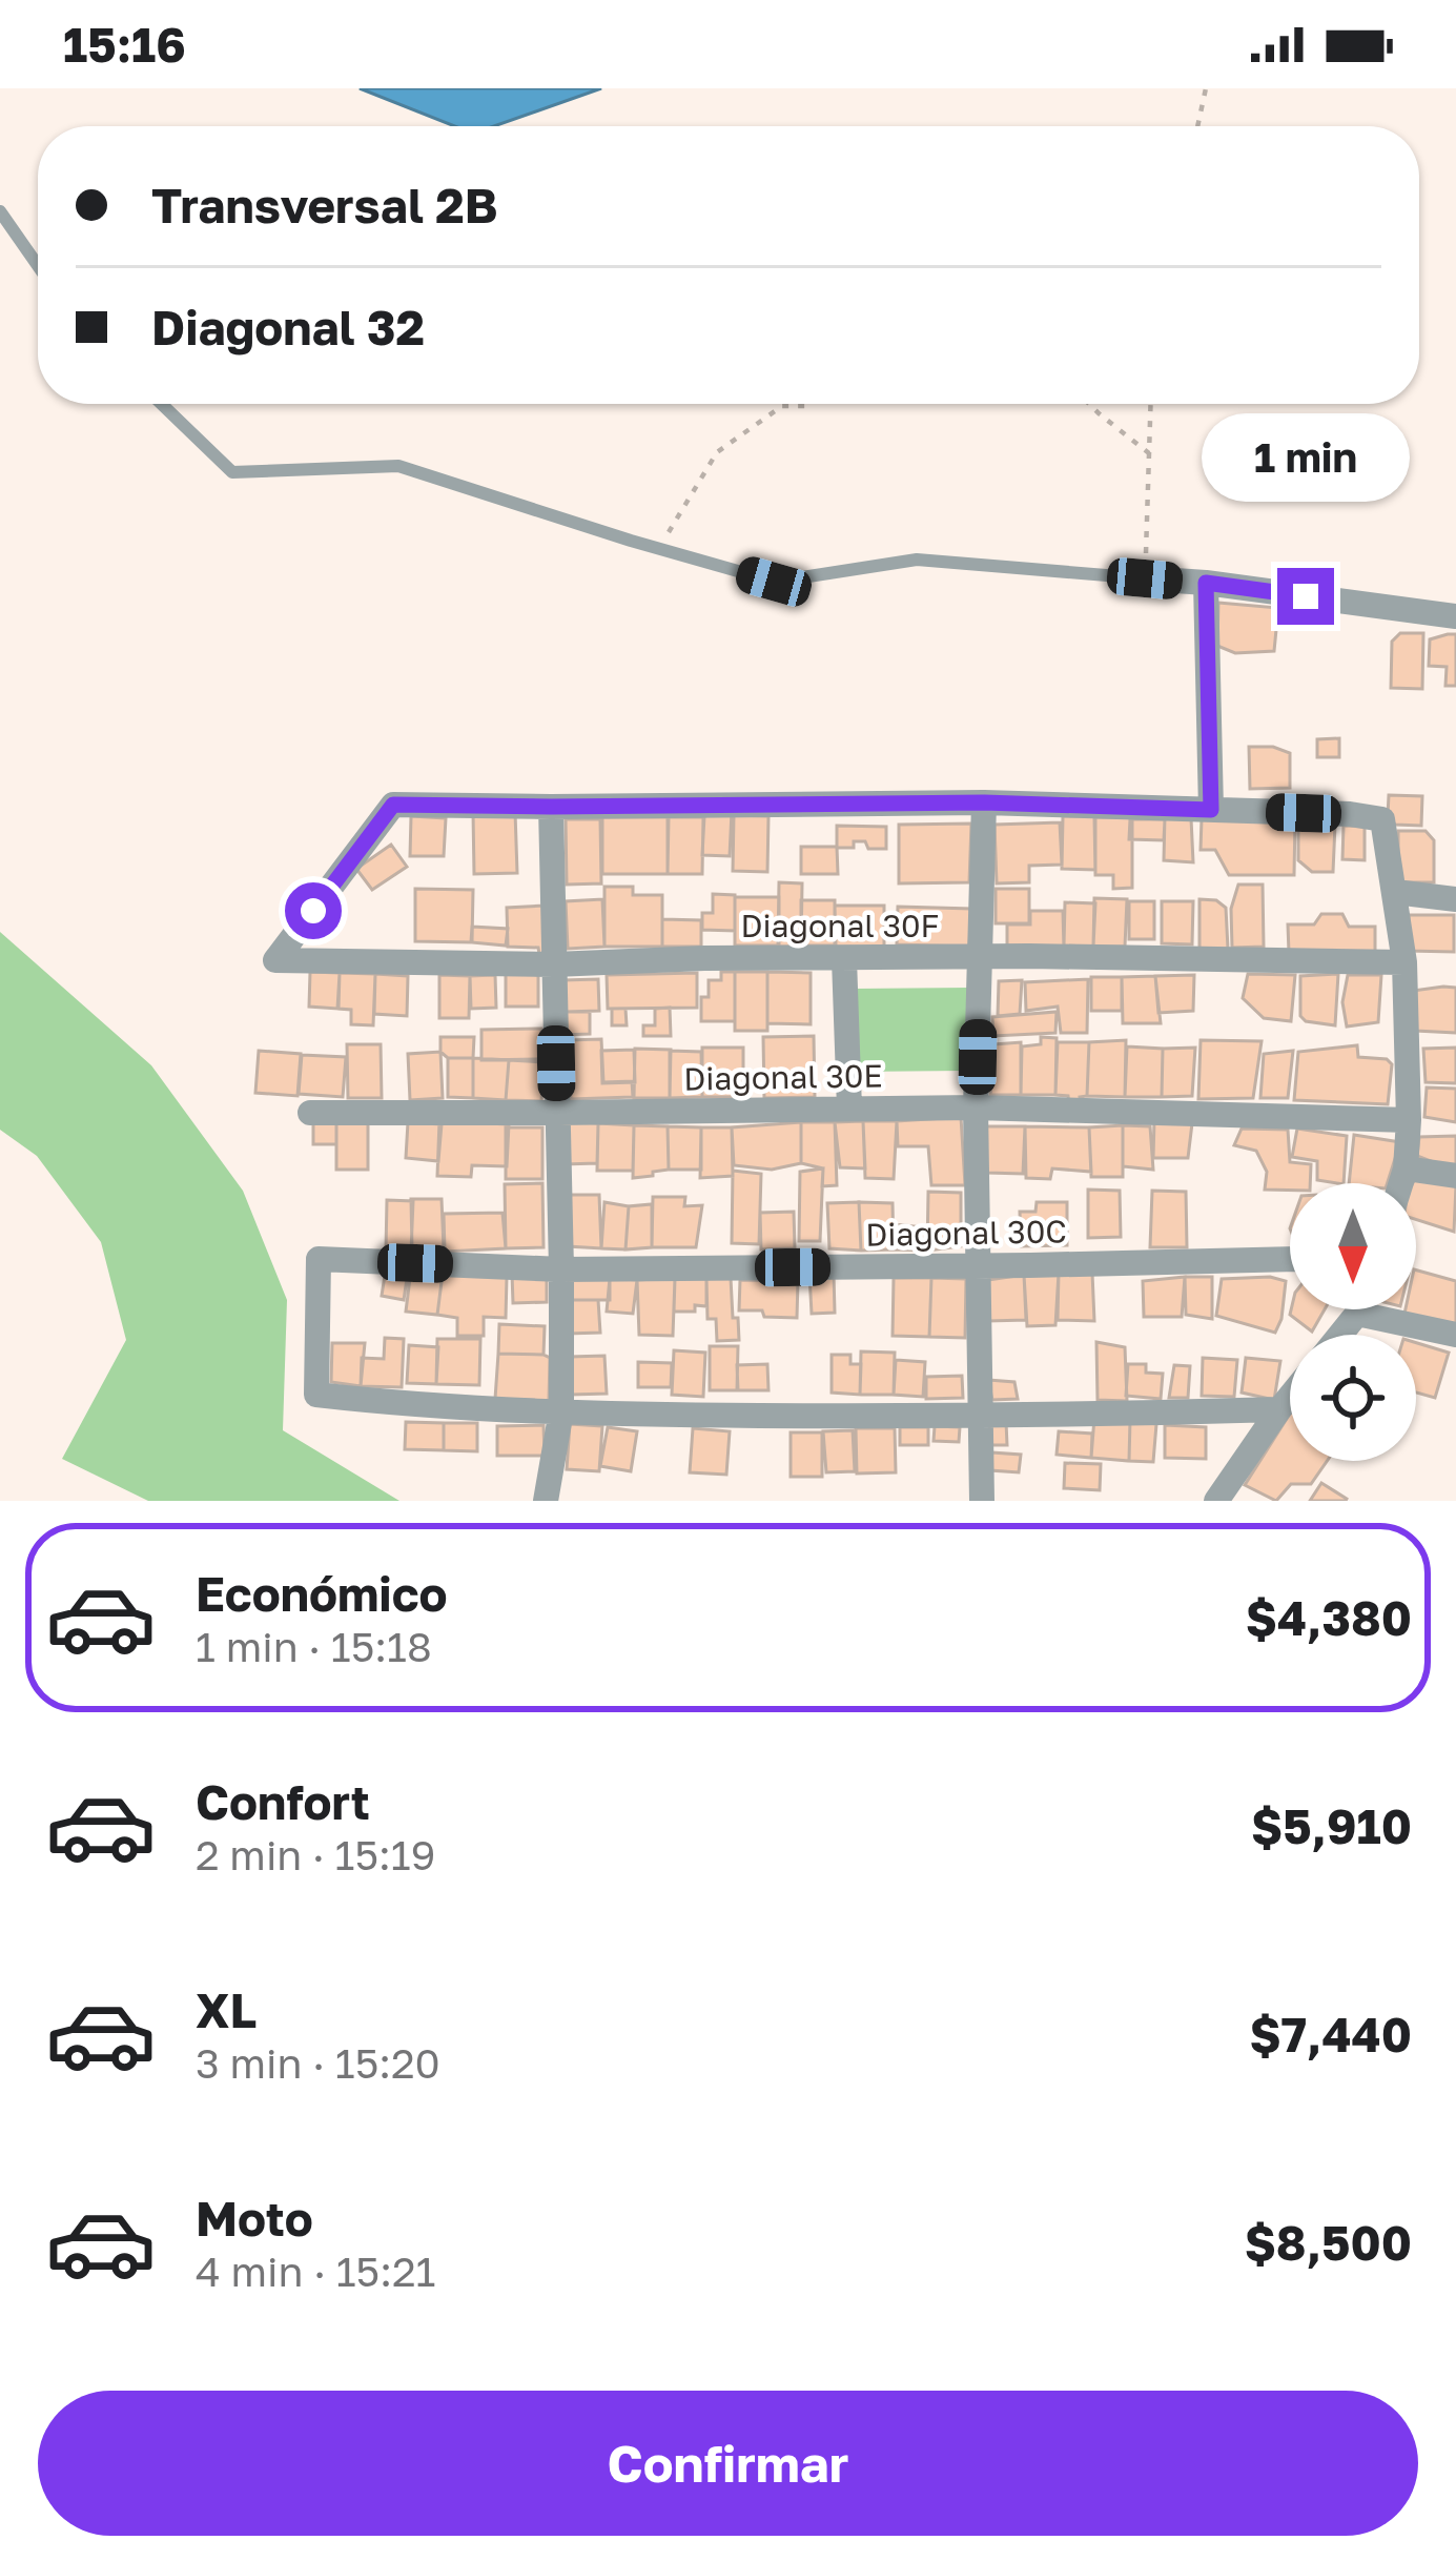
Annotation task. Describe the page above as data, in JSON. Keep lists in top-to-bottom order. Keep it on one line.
{"streets":{"street":["Diagonal 30F","Diagonal 30E","Diagonal 30C"]},"north":"bottom","page":{"status":"15:16","banner":["Transversal 2B","Diagonal 32"],"bubble":"1 min","list":[{"name":"Económico","note":"1 min · 15:18","value":"$4,380"},{"name":"Confort","note":"2 min · 15:19","value":"$5,910"},{"name":"XL","note":"3 min · 15:20","value":"$7,440"},{"name":"Moto","note":"4 min · 15:21","value":"$8,500"}],"buttons":"Confirmar"}}
